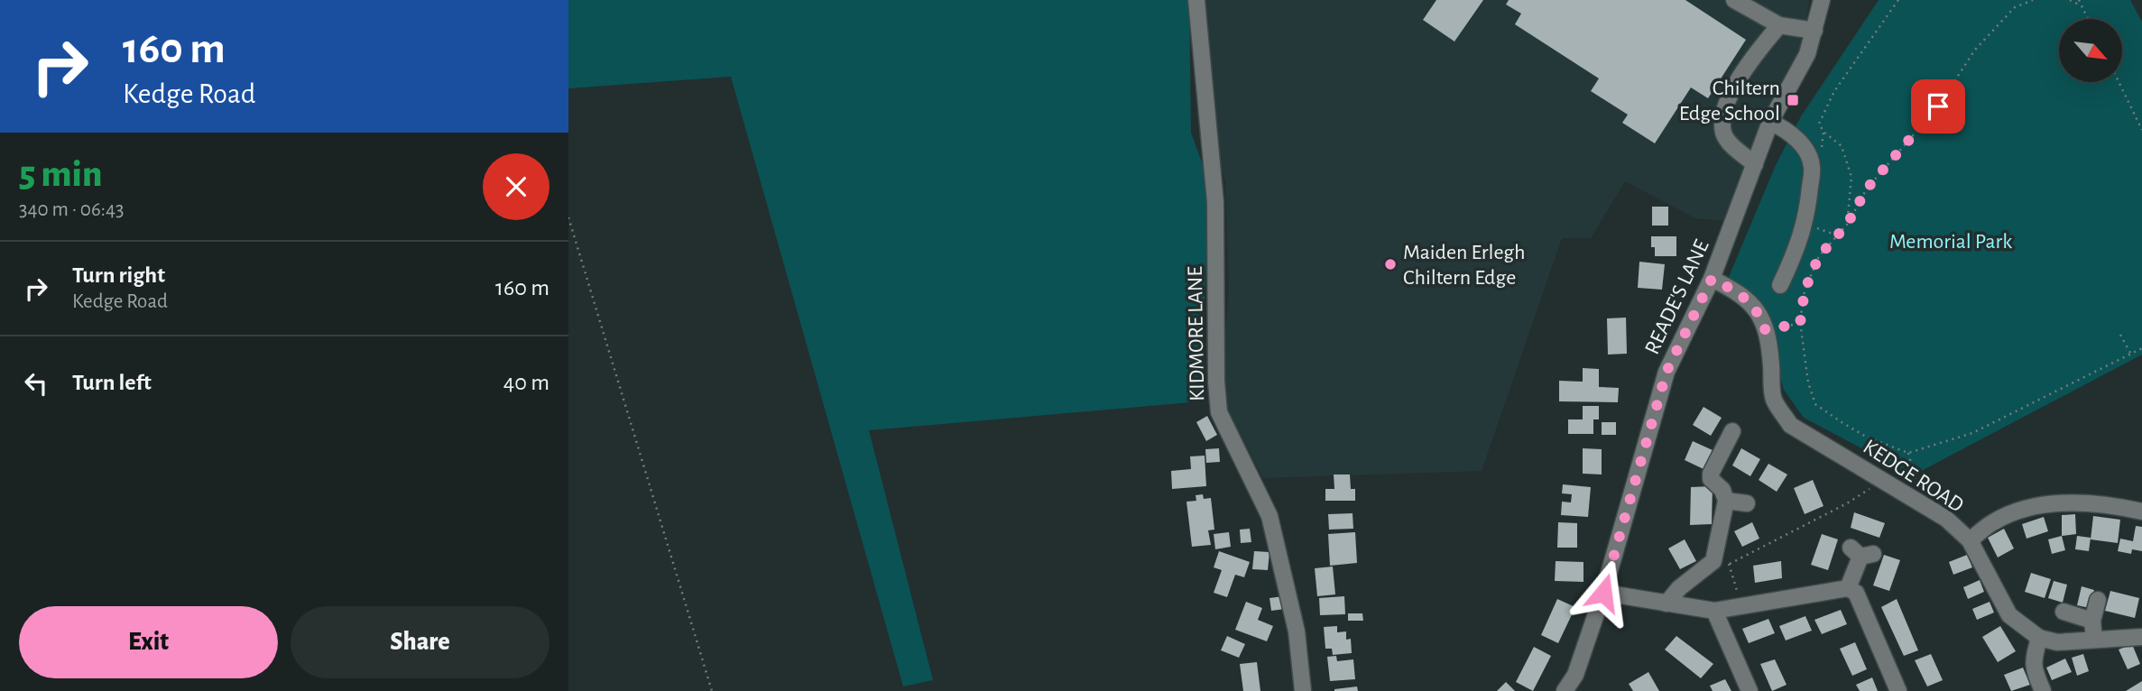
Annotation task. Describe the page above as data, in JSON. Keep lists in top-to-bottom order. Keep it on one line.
{"streets":{"street":["READE'S LANE","KIDMORE LANE","KEDGE ROAD"]},"crossings":[["READE'S LANE","KEDGE ROAD"]],"parks":["Memorial Park"],"places":{"transit":["Chiltern Edge School"],"other":["Maiden Erlegh Chiltern Edge"]},"north":"bottom right","page":{"turn":["160 m","Kedge Road"],"heading":["5 min","340 m · 06:43"],"list":[{"name":"Turn right","note":"Kedge Road","value":"160 m"},{"name":"Turn left","value":"40 m"}],"buttons":["Exit","Share"]}}
